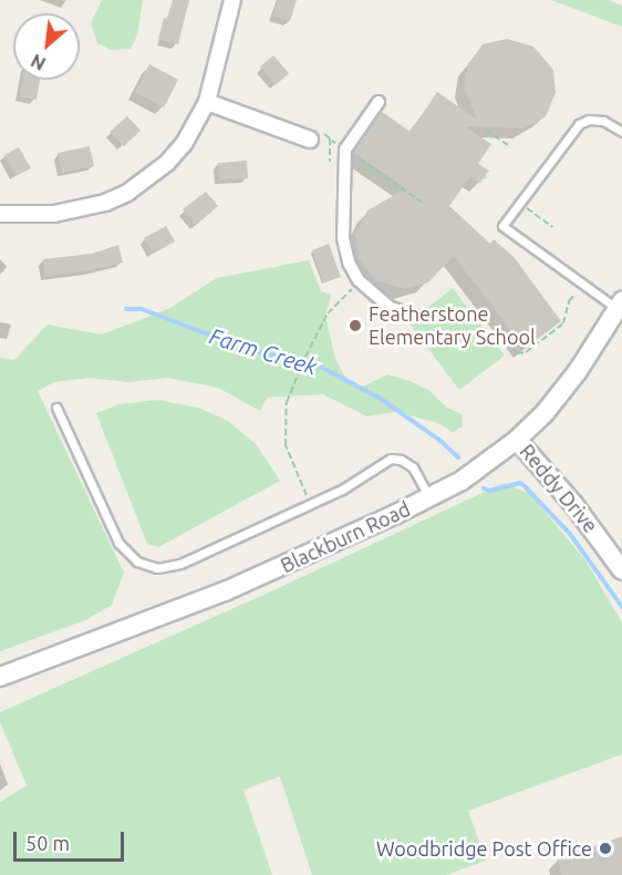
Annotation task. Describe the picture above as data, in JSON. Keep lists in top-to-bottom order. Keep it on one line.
{"streets":{"street":["Reddy Drive","Blackburn Road"]},"crossings":[["Reddy Drive","Blackburn Road"]],"water":["Farm Creek"],"places":["Featherstone Elementary School","Woodbridge Post Office"],"scale_bar":"50 m","north":"bottom left"}
